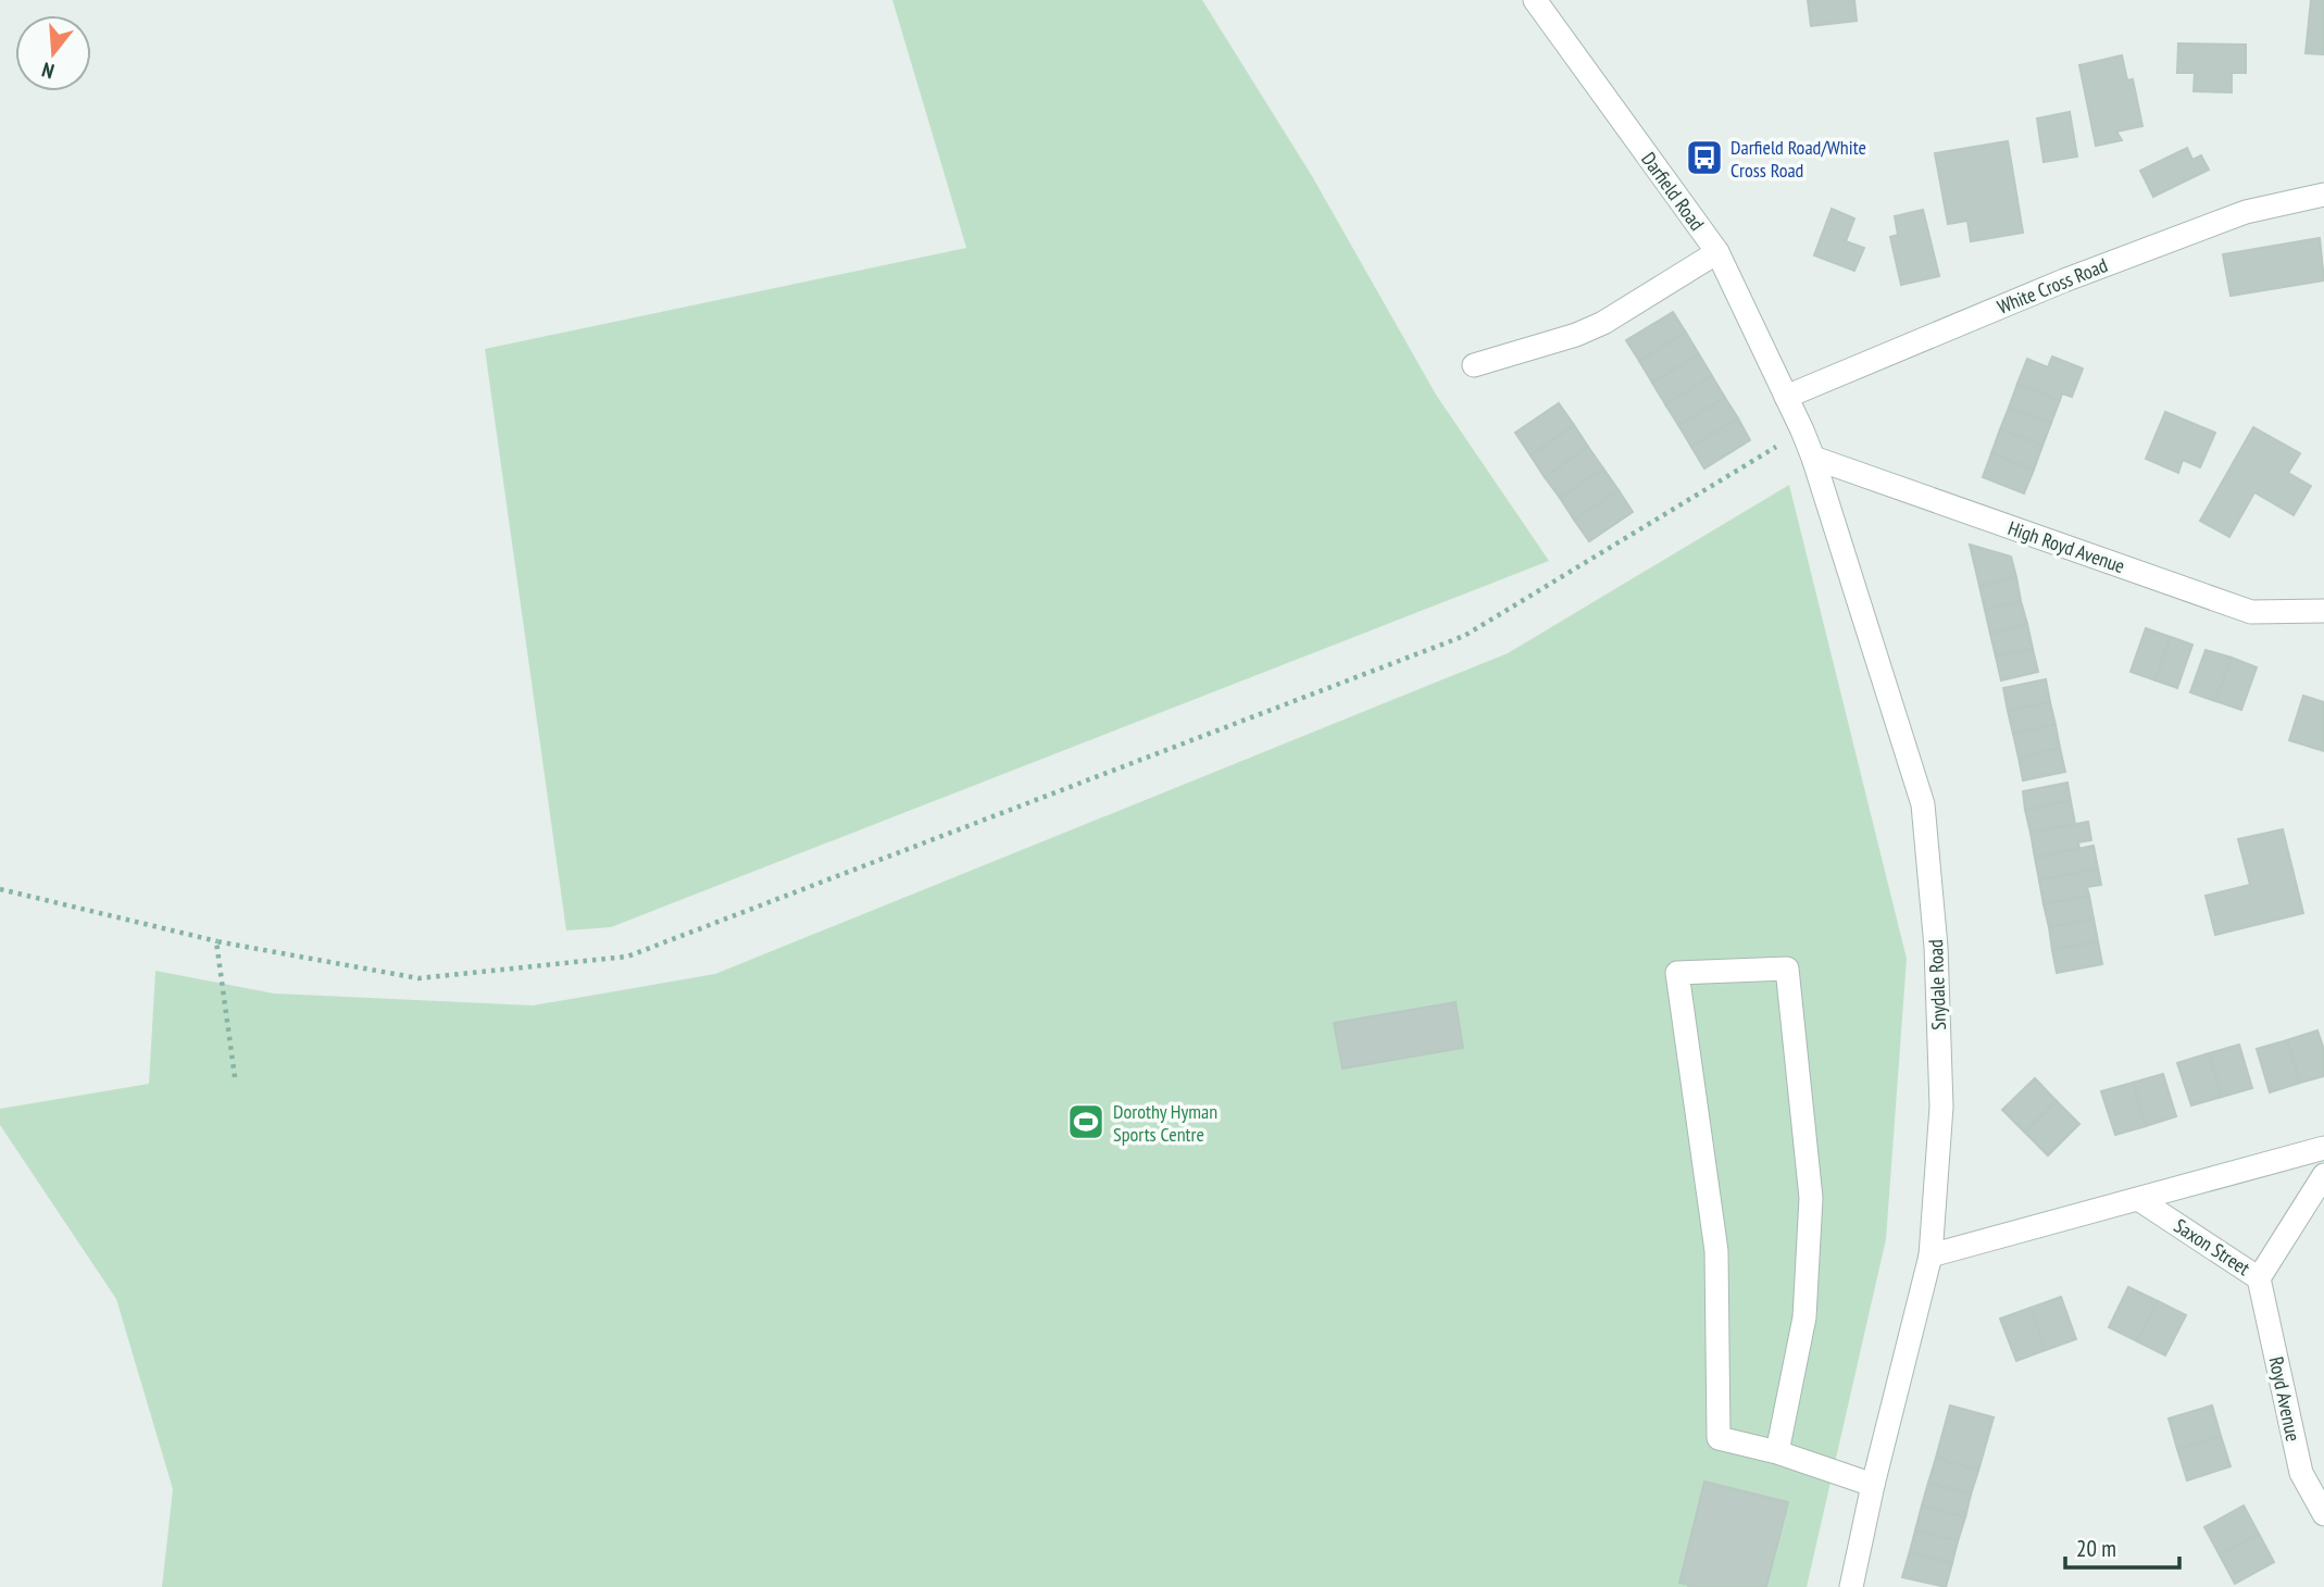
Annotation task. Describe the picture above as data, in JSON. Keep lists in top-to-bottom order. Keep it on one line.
{"streets":{"street":["Darfield Road","White Cross Road","High Royd Avenue","Snydale Road","Saxon Street","Royd Avenue"]},"crossings":[["Darfield Road","White Cross Road"],["Darfield Road","Snydale Road"],["White Cross Road","Snydale Road"],["High Royd Avenue","Snydale Road"],["Snydale Road","Saxon Street"],["Saxon Street","Royd Avenue"]],"places":{"bus stop":["Darfield Road/White Cross Road"],"sports":["Dorothy Hyman Sports Centre"]},"scale_bar":"20 m","north":"bottom"}
